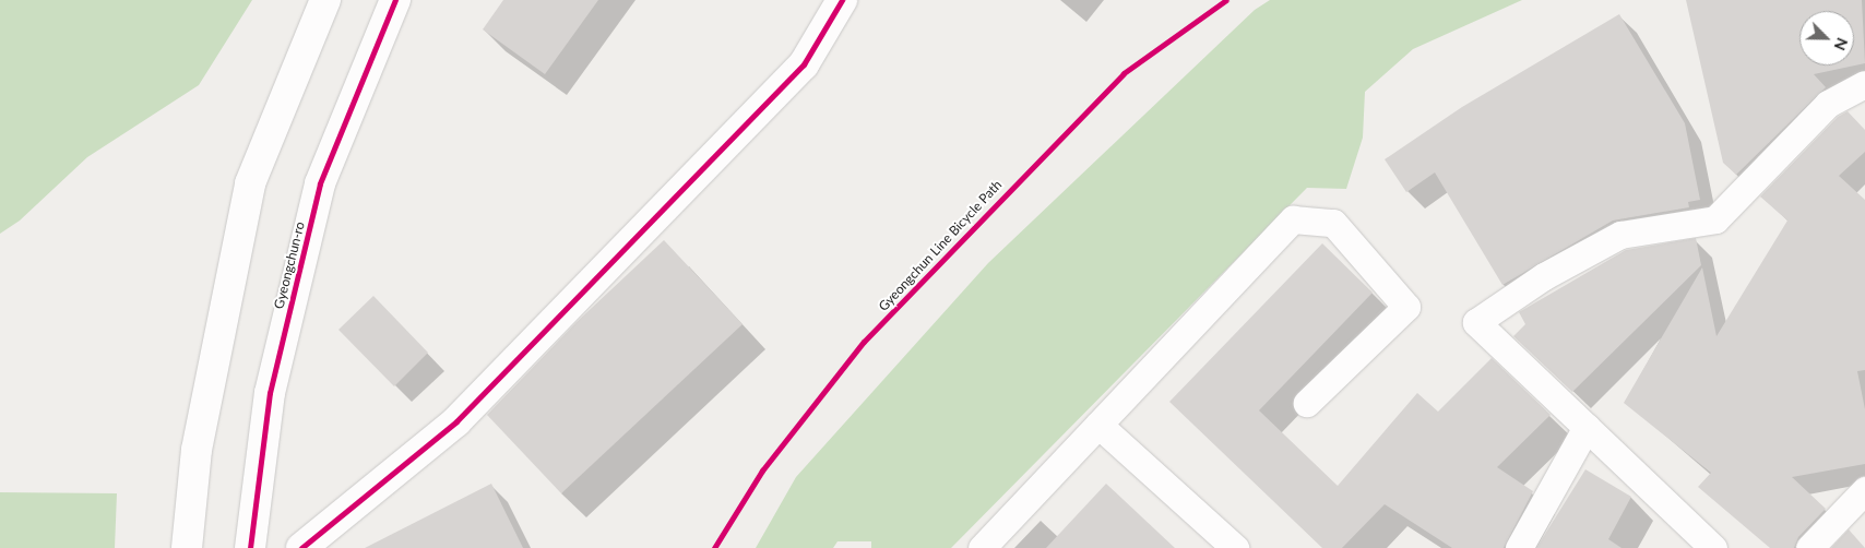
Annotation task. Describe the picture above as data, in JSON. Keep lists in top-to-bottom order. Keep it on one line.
{"streets":{"street":["Gyeongchun-ro"],"cycle path":["Gyeongchun Line Bicycle Path"]},"north":"bottom right"}
